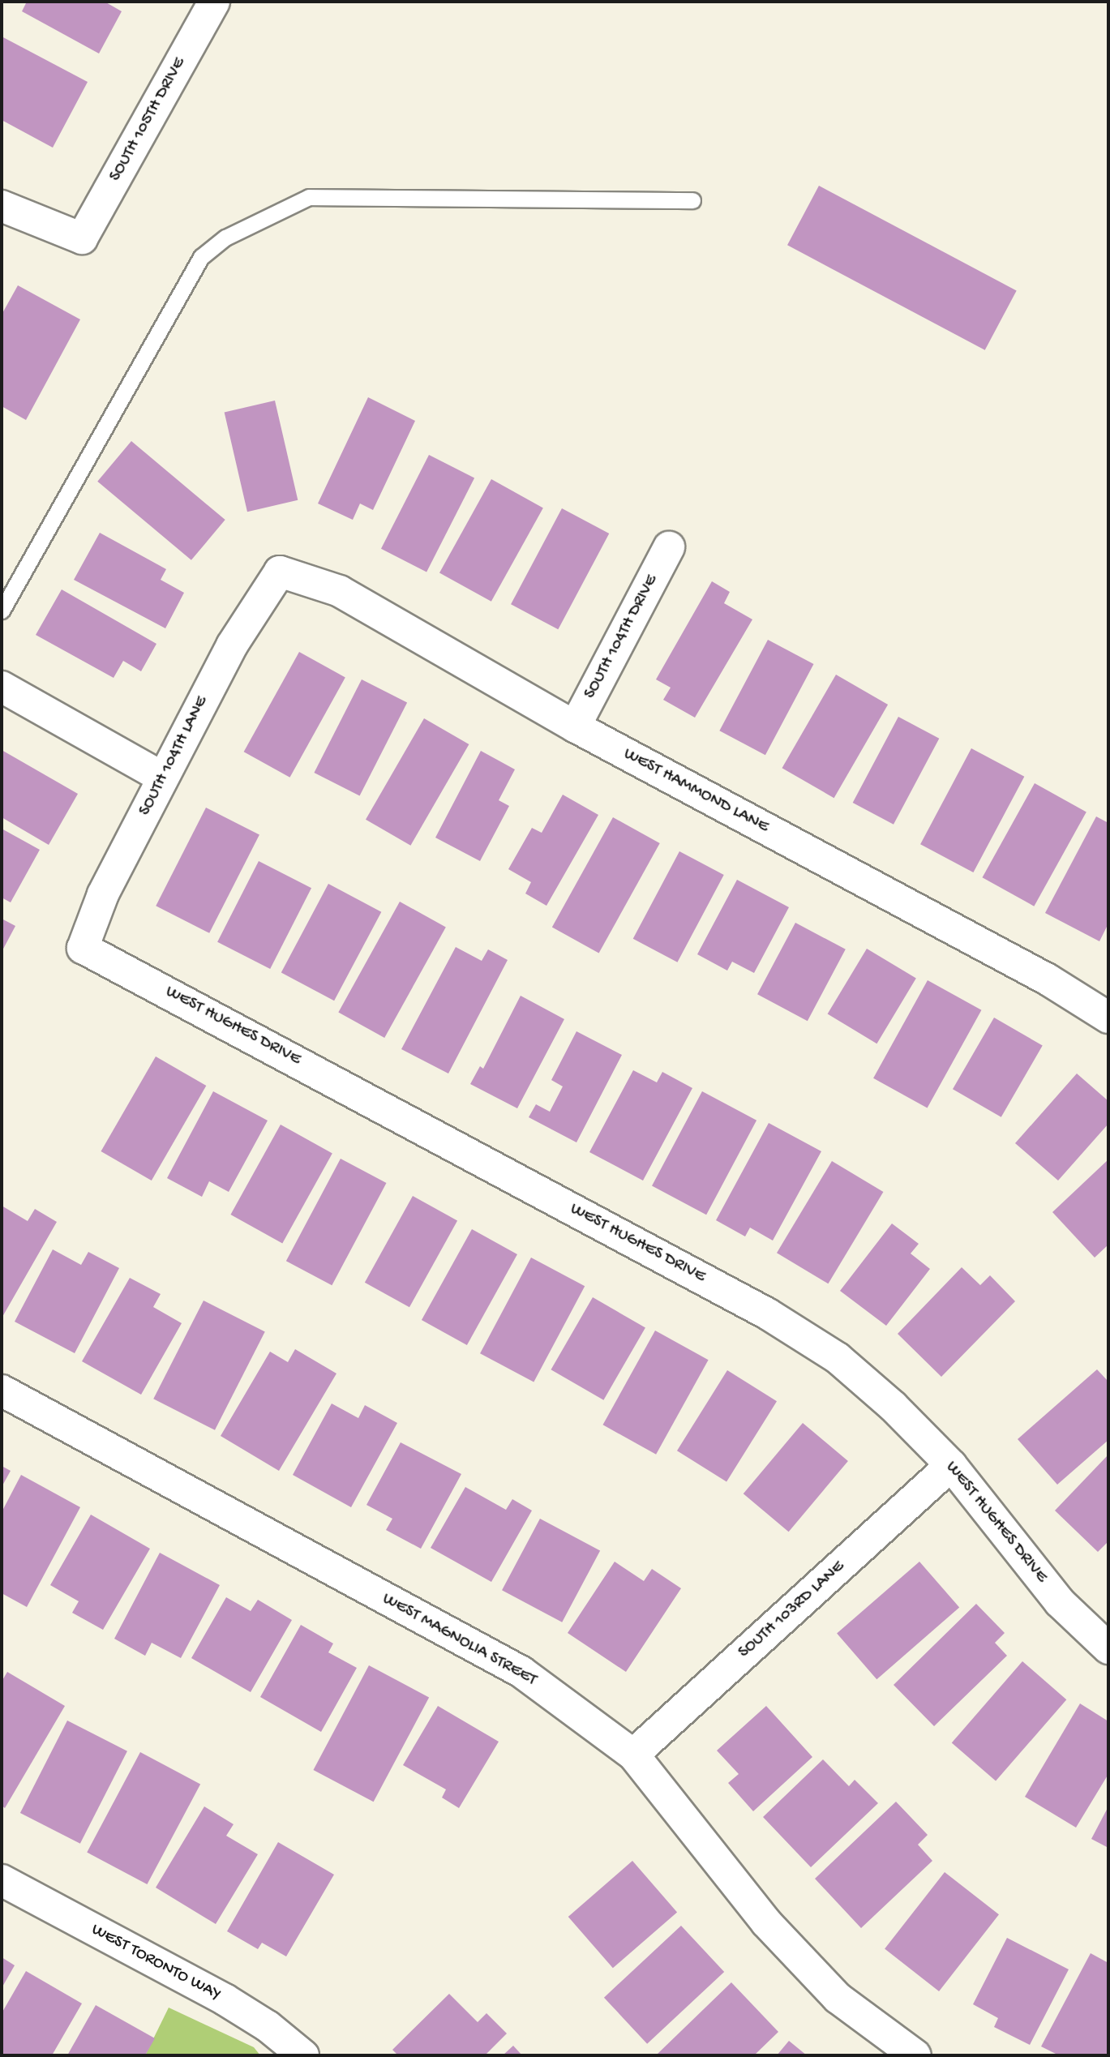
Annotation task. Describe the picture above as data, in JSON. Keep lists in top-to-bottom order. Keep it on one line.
{"streets":{"street":["SOUTH 105TH DRIVE","SOUTH 104TH DRIVE","SOUTH 104TH LANE","WEST HAMMOND LANE","WEST HUGHES DRIVE","SOUTH 103RD LANE","WEST MAGNOLIA STREET","WEST TORONTO WAY"]},"crossings":[["SOUTH 104TH DRIVE","WEST HAMMOND LANE"],["SOUTH 104TH LANE","WEST HAMMOND LANE"],["SOUTH 104TH LANE","WEST HUGHES DRIVE"],["WEST HUGHES DRIVE","SOUTH 103RD LANE"],["SOUTH 103RD LANE","WEST MAGNOLIA STREET"]]}
